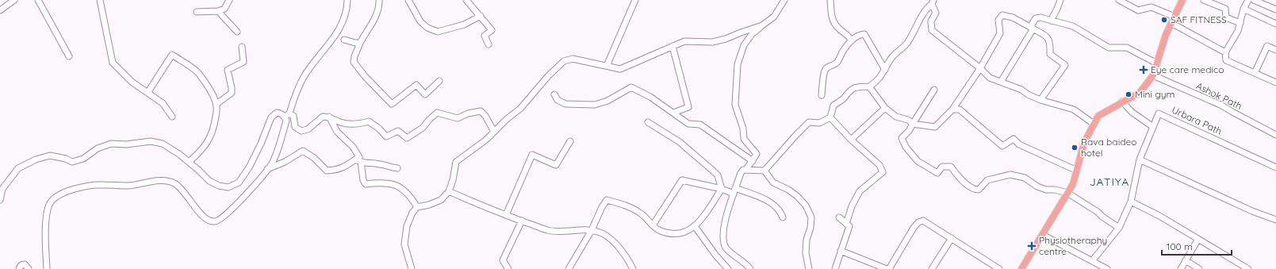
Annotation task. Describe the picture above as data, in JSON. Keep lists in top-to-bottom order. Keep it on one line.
{"streets":{"street":["Ashok Path","Urbara Path"]},"districts":["JATIYA"],"places":{"other":["SAF FITNESS","Mini gym","Rava baideo hotel"],"health":["Eye care medico","Physiotheraphy centre"]},"scale_bar":"100 m"}
